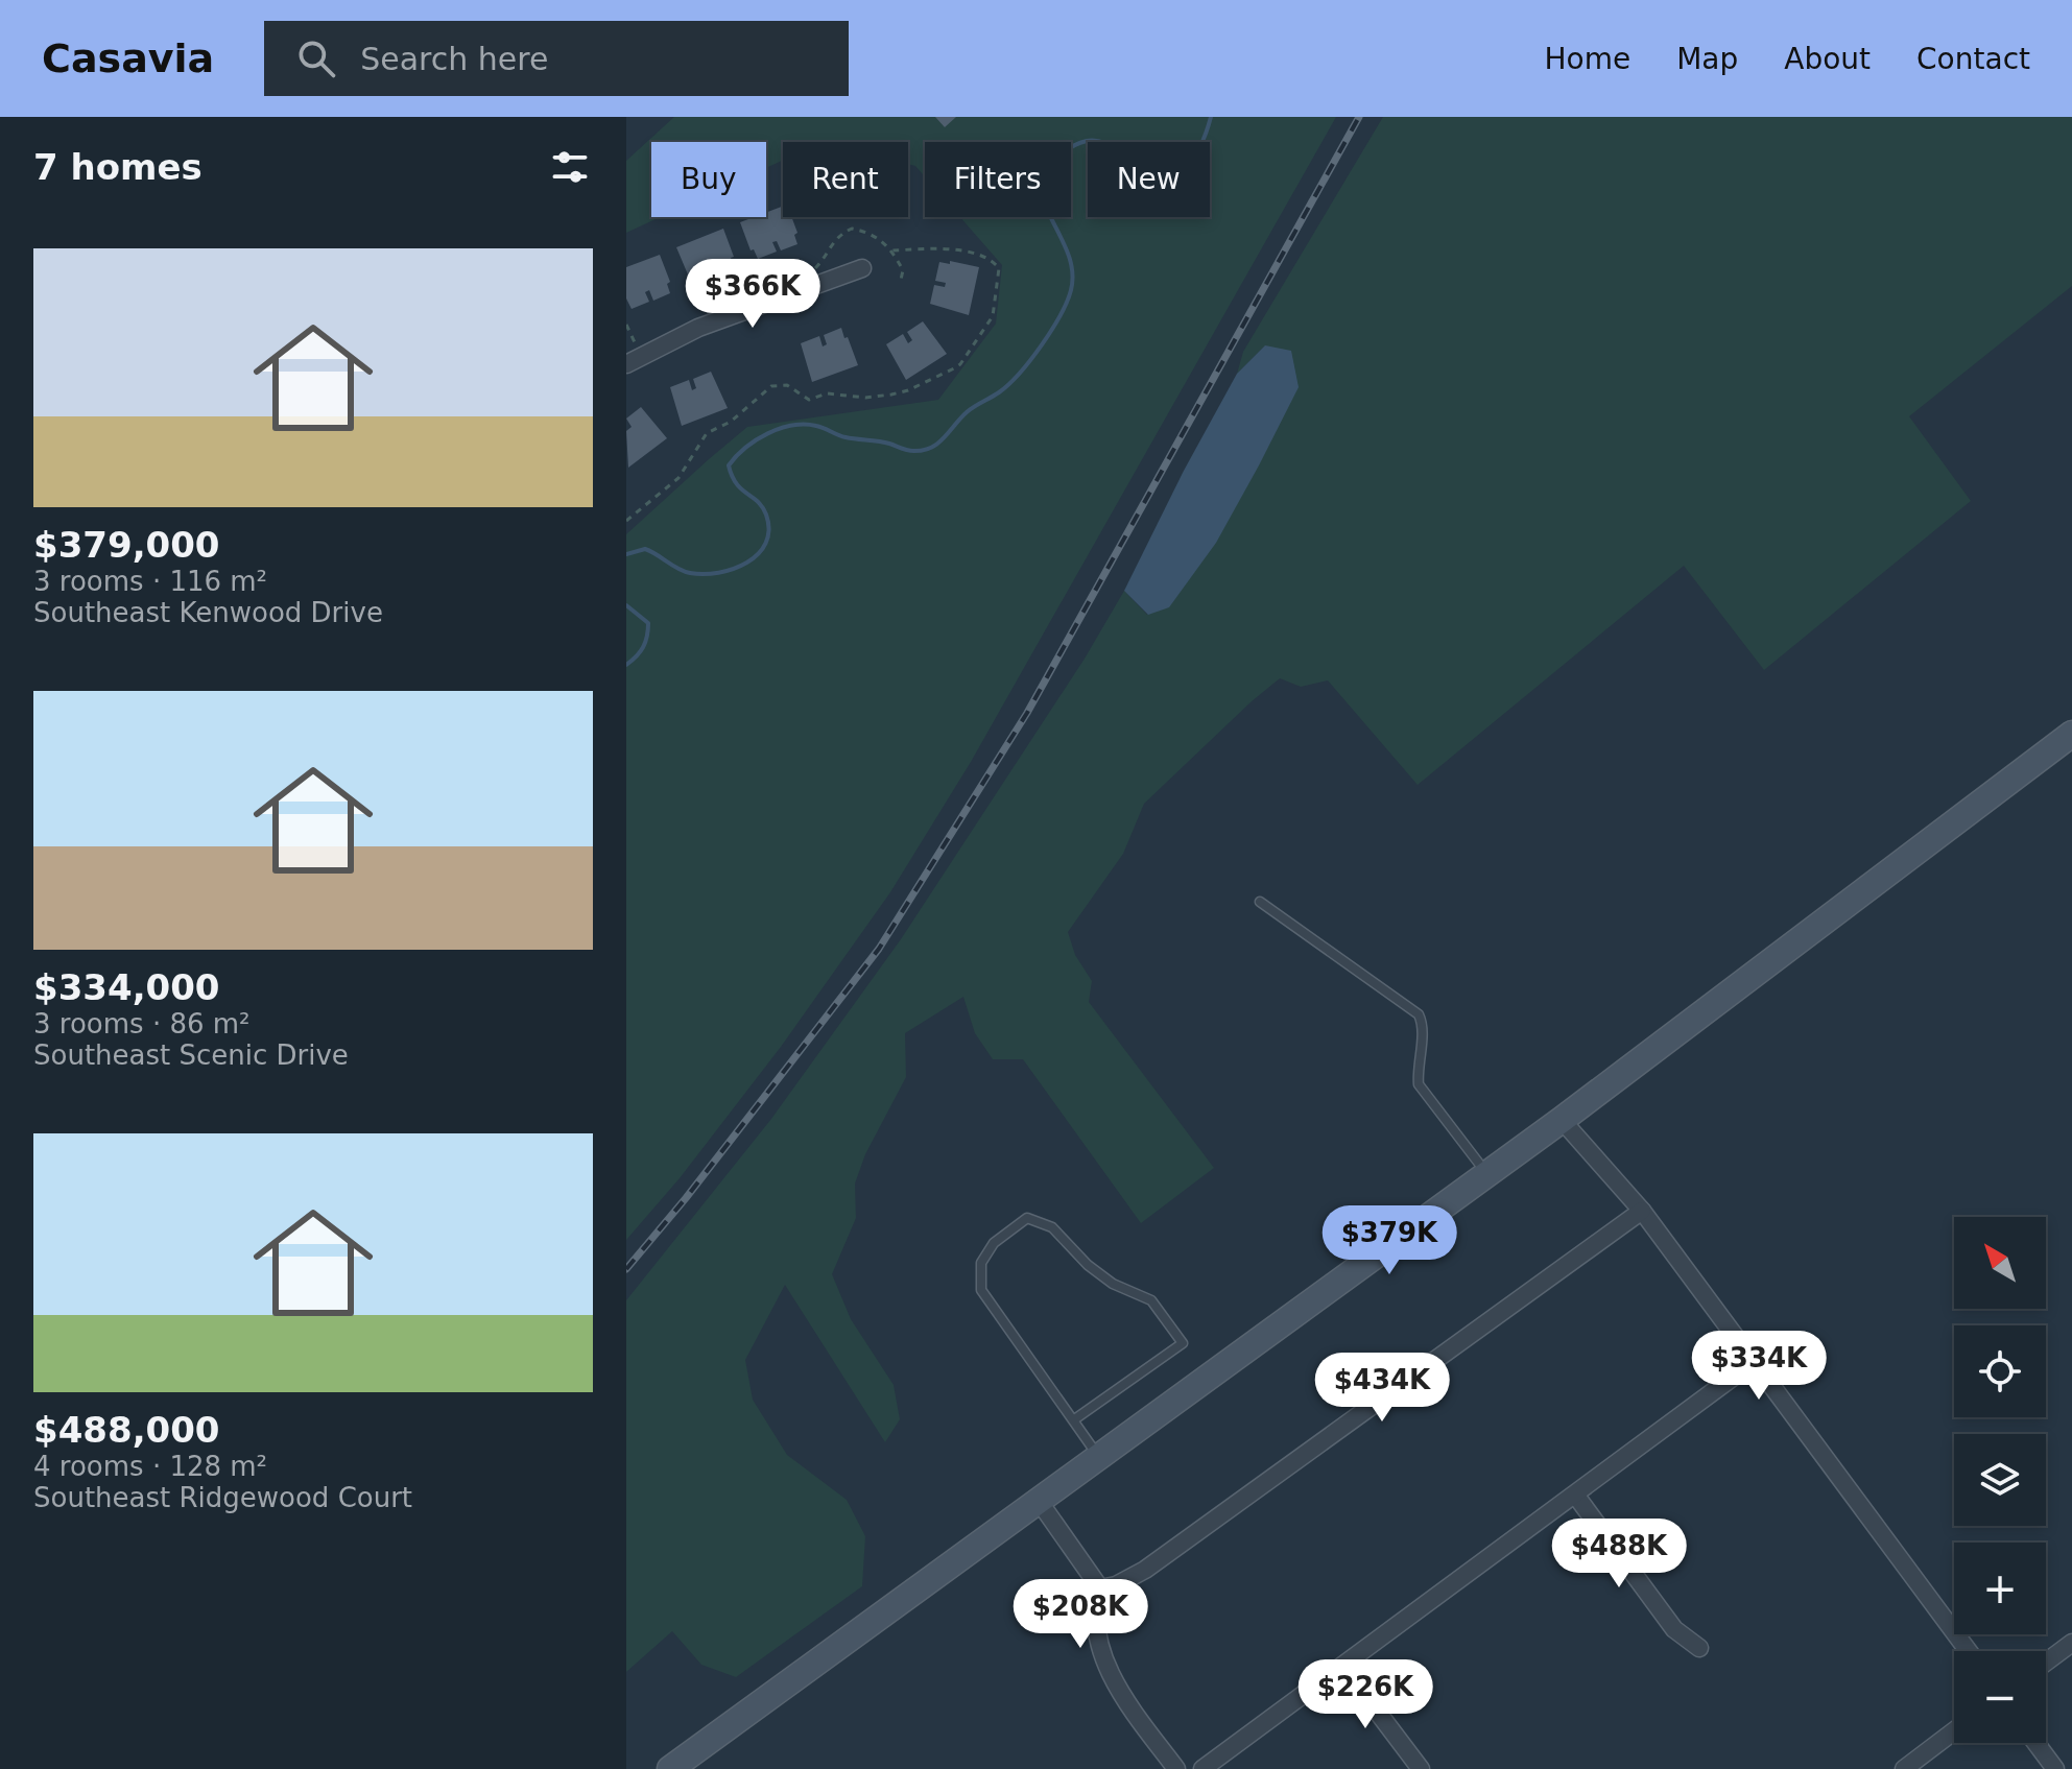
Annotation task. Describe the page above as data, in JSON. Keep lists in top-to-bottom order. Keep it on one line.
{"north":"top left","page":{"header":"Casavia","search":"Search here","nav":["Home","Map","About","Contact"],"heading":"7 homes","chip":["Buy","Rent","Filters","New"],"list":[{"name":"$379,000","note":"3 rooms · 116 m² · Southeast Kenwood Drive"},{"name":"$334,000","note":"3 rooms · 86 m² · Southeast Scenic Drive"},{"name":"$488,000","note":"4 rooms · 128 m² · Southeast Ridgewood Court"}],"price":["$366K","$379K","$334K","$434K","$488K","$208K","$226K"],"map_buttons":["+","−"]}}
